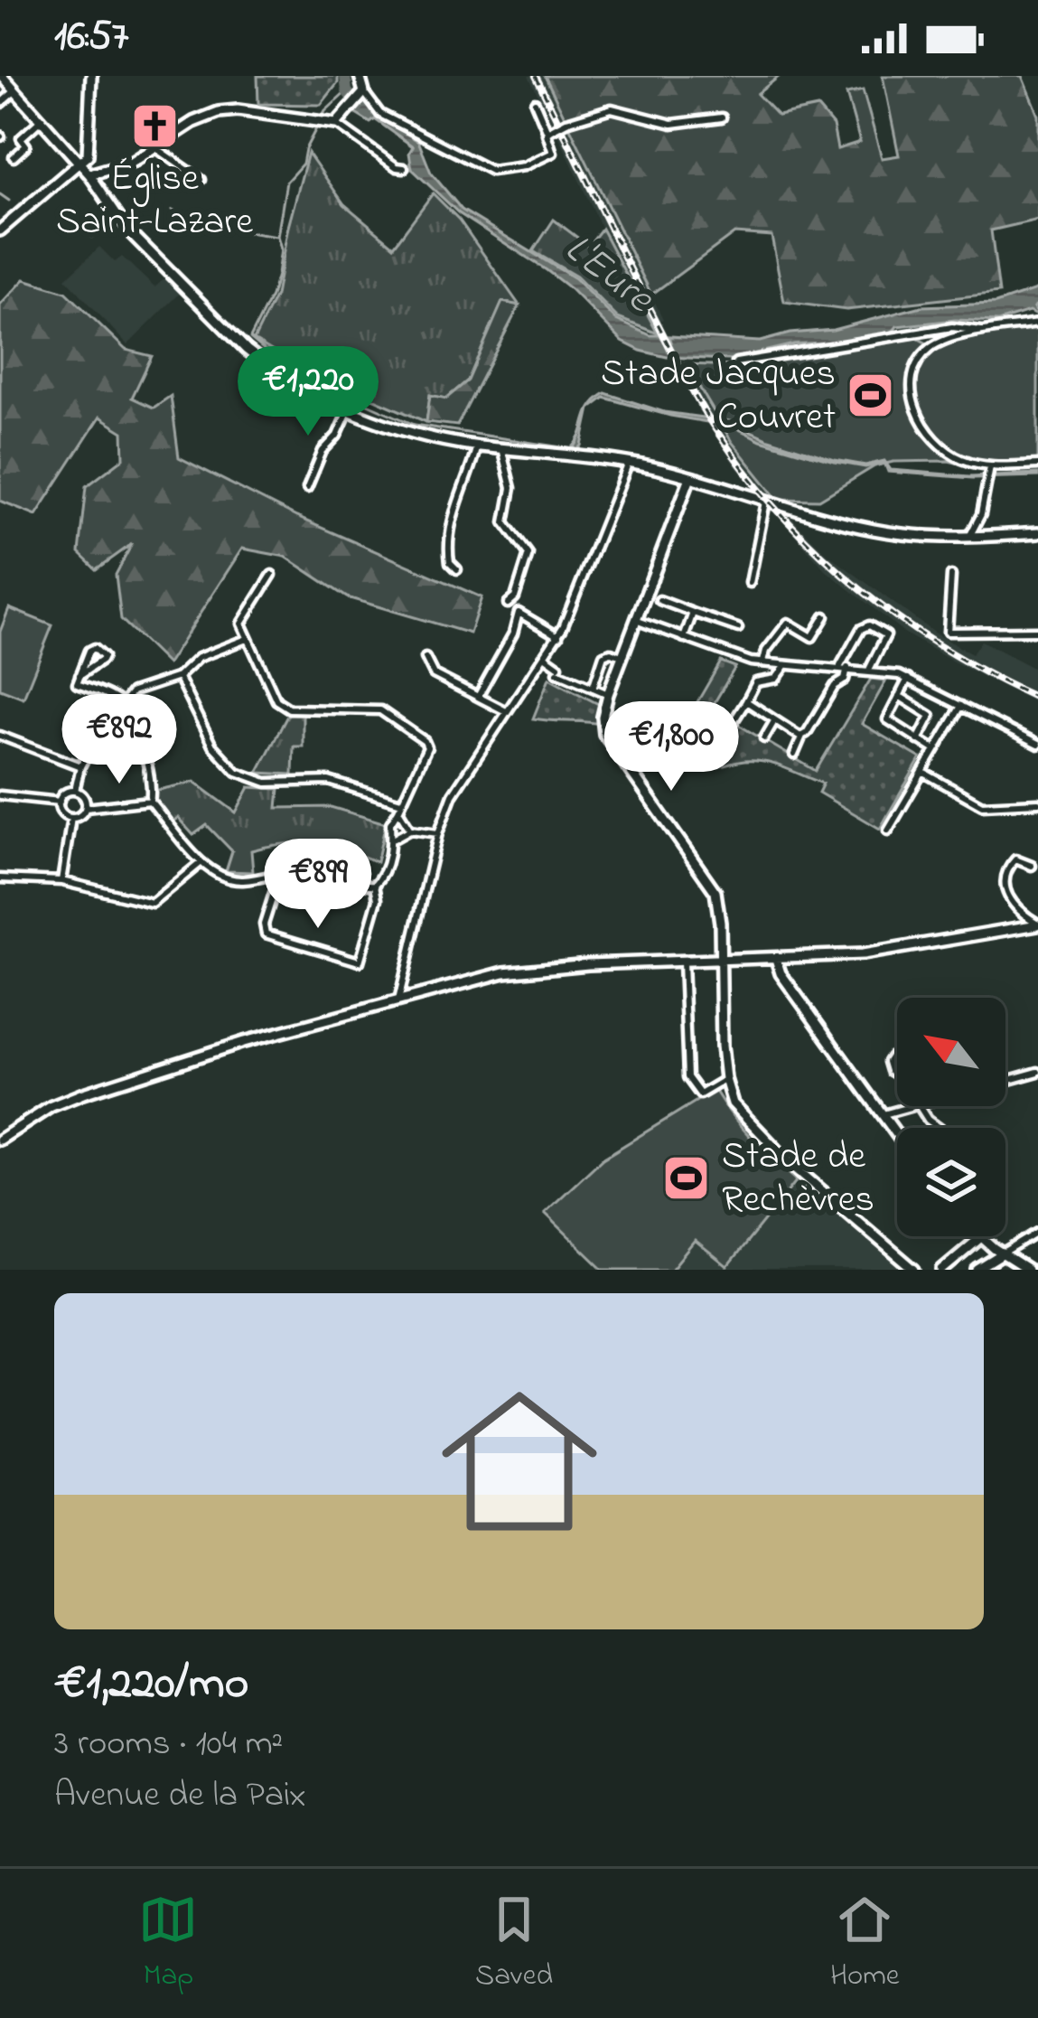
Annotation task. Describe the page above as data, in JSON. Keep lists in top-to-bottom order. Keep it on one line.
{"water":["L'Eure"],"places":{"church":["Église Saint-Lazare"],"sports":["Stade Jacques Couvret","Stade de Rechèvres"]},"north":"top left","page":{"status":"16:57","price":["€1,220","€892","€1,800","€899"],"list":[{"name":"€1,220/mo","note":"3 rooms · 104 m² · Avenue de la Paix"}],"tabs":["Map","Saved","Home"]}}
